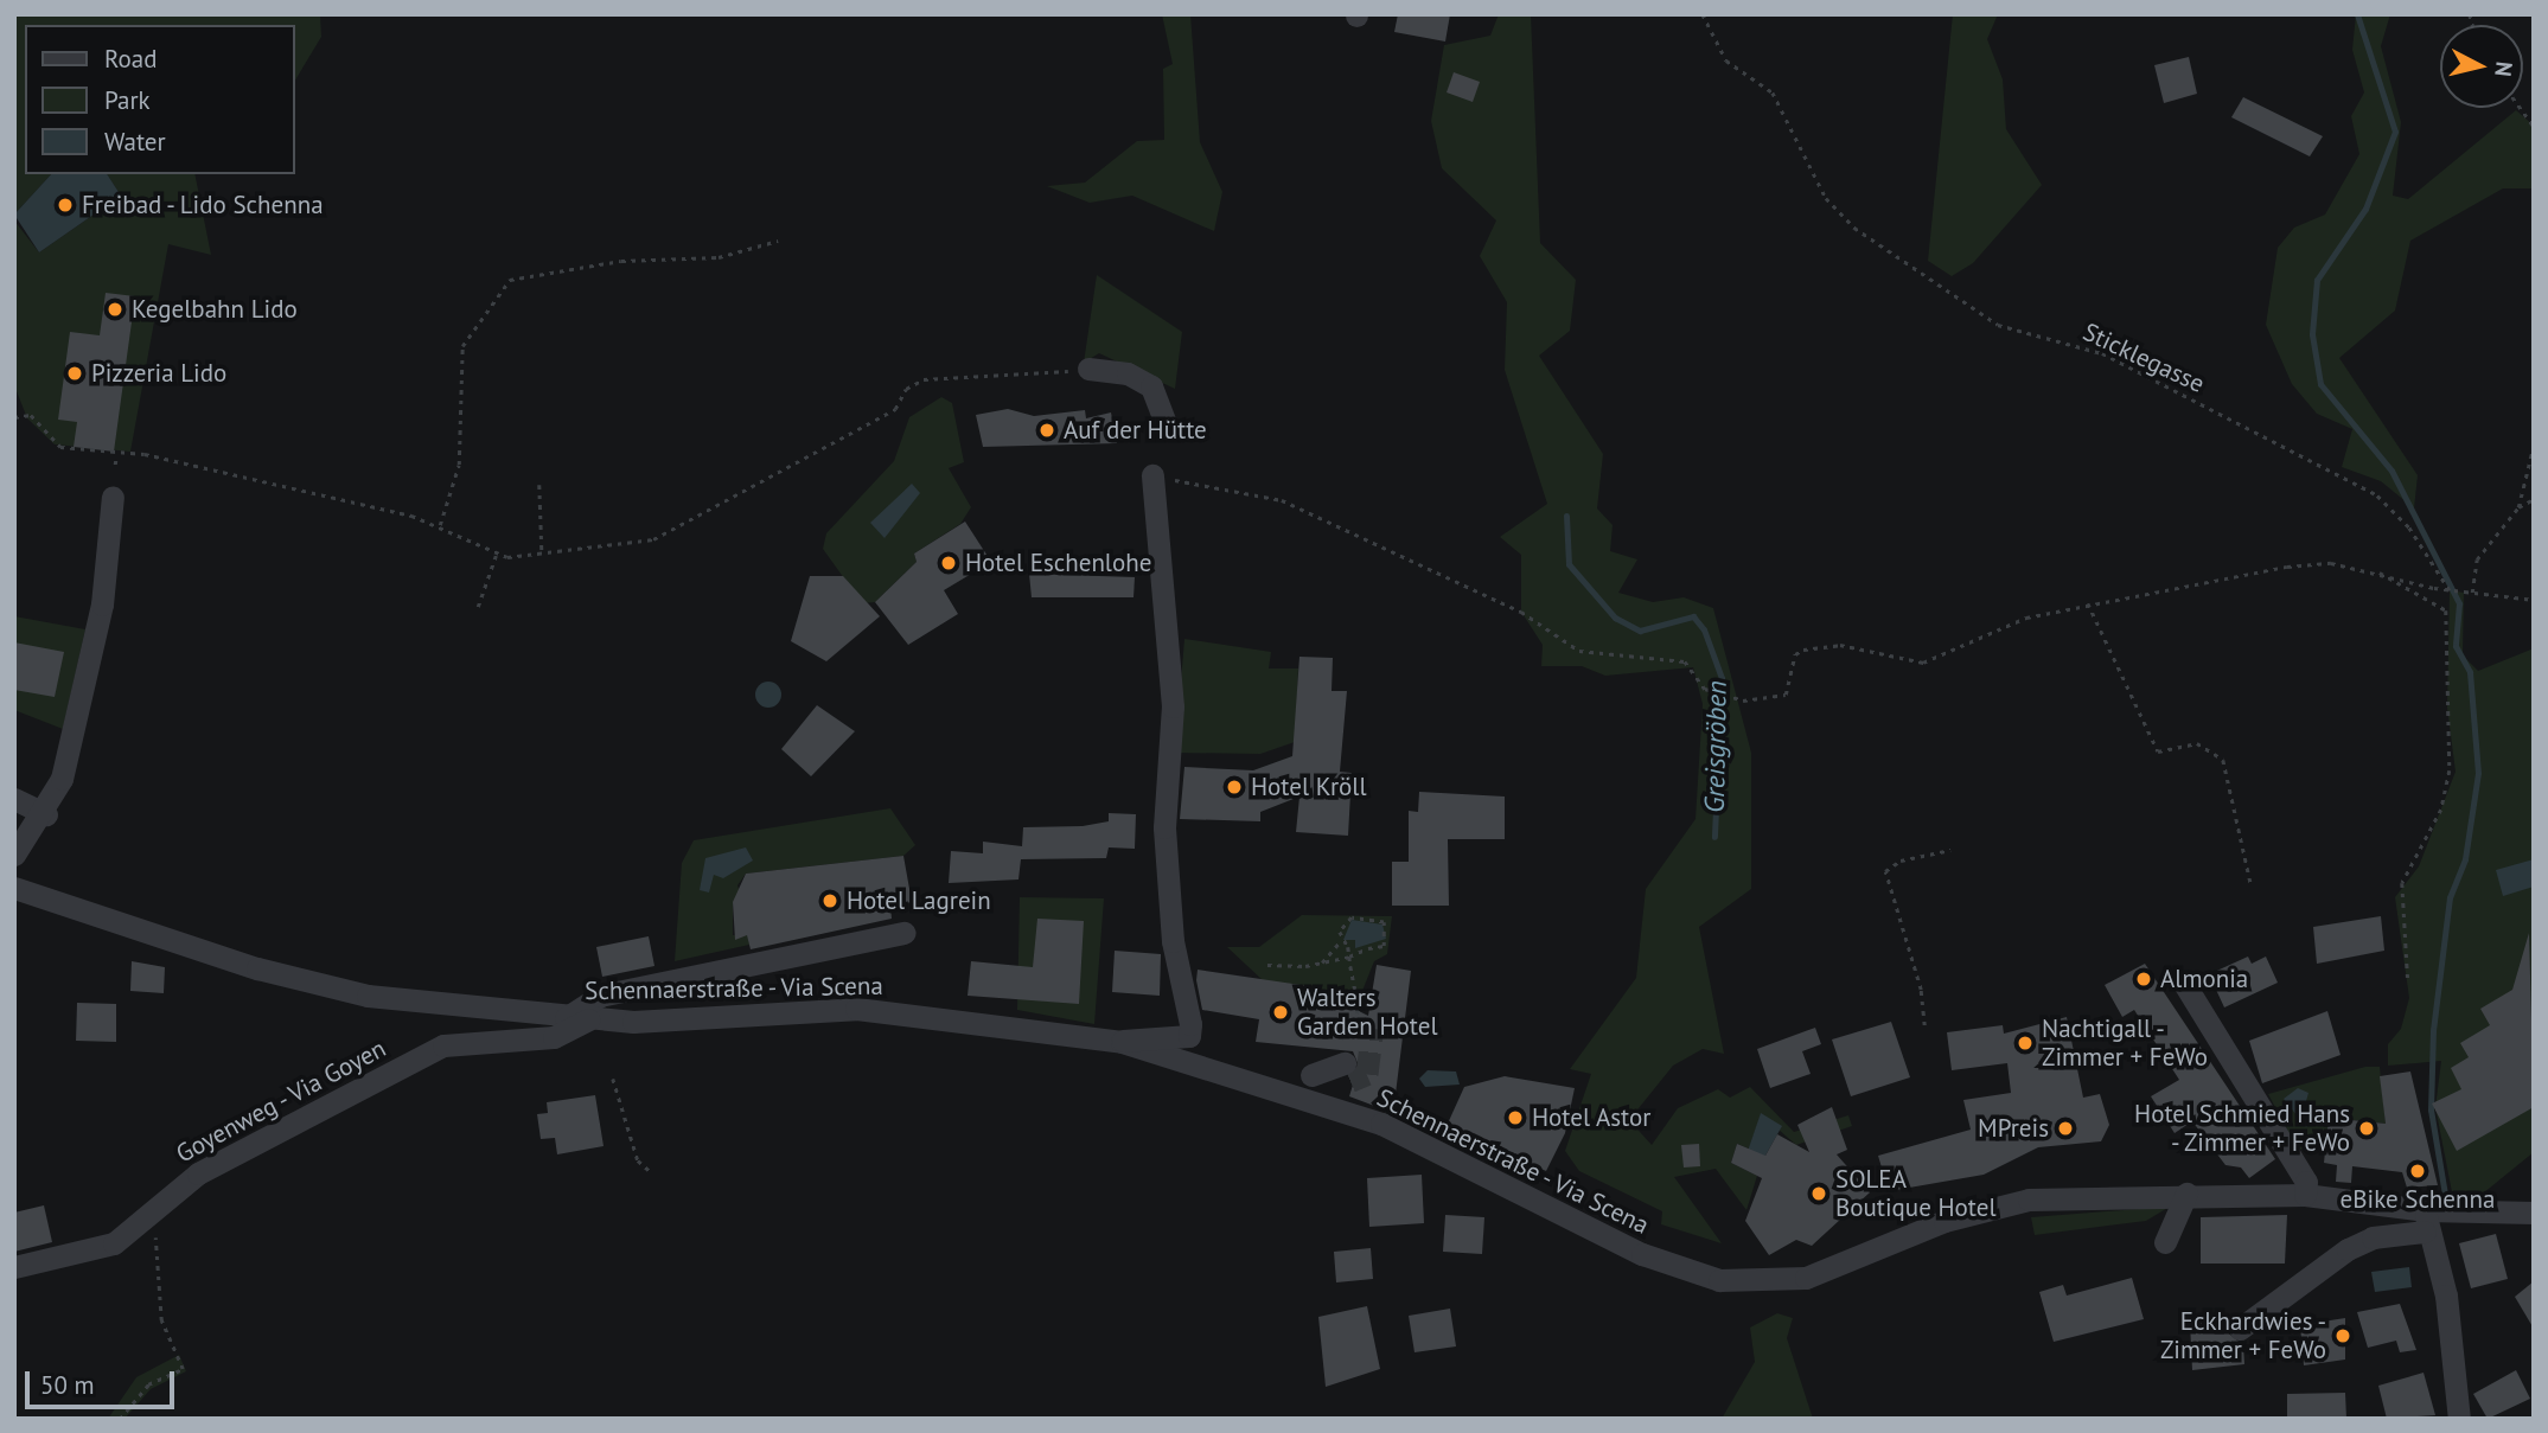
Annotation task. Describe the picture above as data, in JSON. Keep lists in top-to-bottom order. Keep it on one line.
{"streets":{"street":["Schennaerstraße - Via Scena","Goyenweg - Via Goyen"],"path":["Sticklegasse"]},"crossings":[["Schennaerstraße - Via Scena","Goyenweg - Via Goyen"]],"water":["Greisgröben"],"places":["Freibad - Lido Schenna","Kegelbahn Lido","Pizzeria Lido","Auf der Hütte","Hotel Eschenlohe","Hotel Kröll","Hotel Lagrein","Almonia","Walters Garden Hotel","Nachtigall - Zimmer + FeWo","Hotel Astor","MPreis","Hotel Schmied Hans - Zimmer + FeWo","eBike Schenna","SOLEA Boutique Hotel","Eckhardwies - Zimmer + FeWo"],"legend":["Road","Park","Water"],"scale_bar":"50 m","north":"right"}
